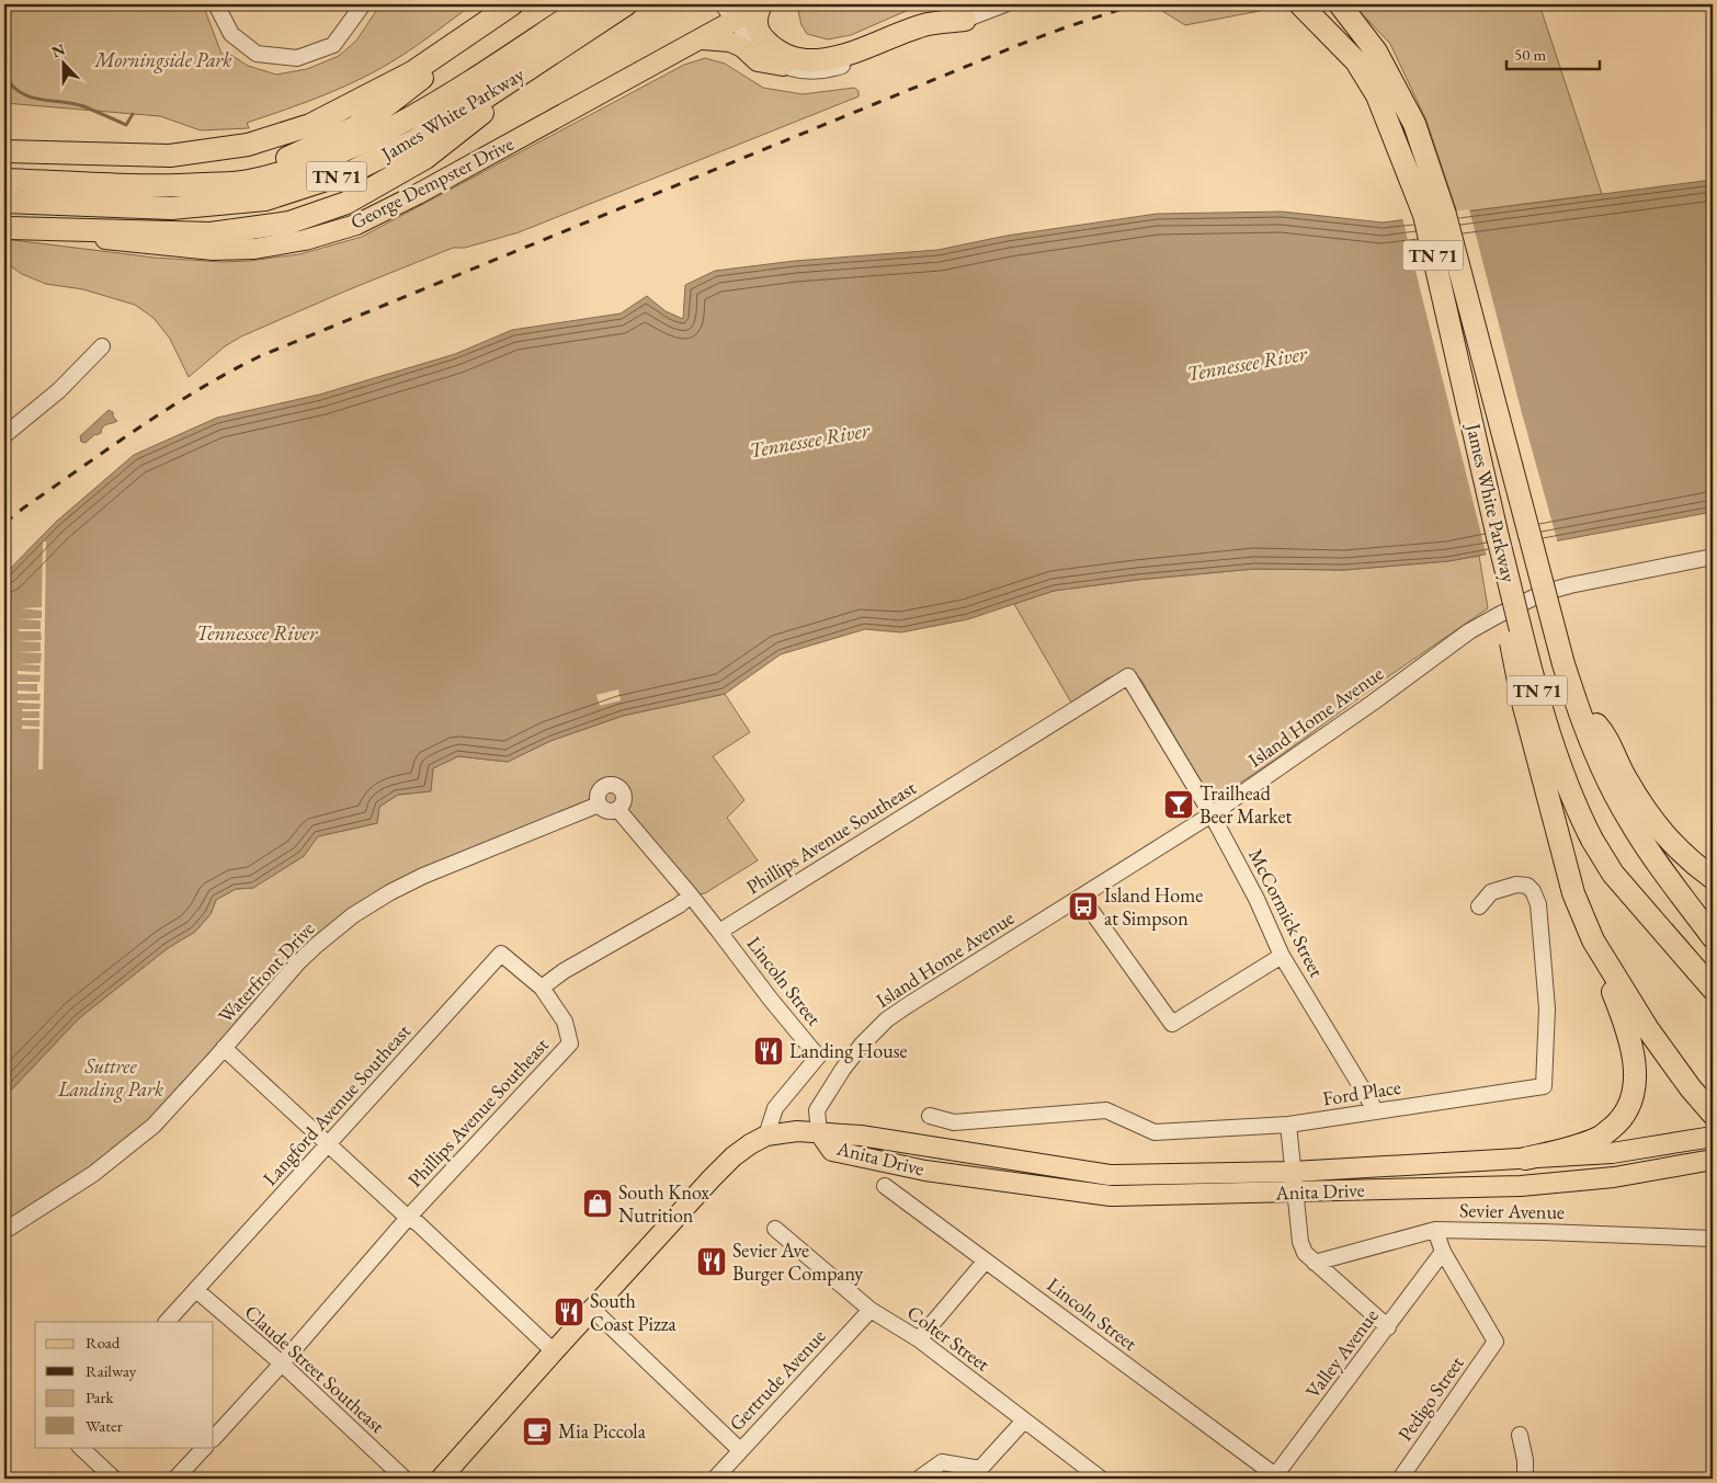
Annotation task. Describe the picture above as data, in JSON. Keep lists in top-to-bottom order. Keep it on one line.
{"streets":{"highway":["James White Parkway","TN 71"],"main road":["George Dempster Drive","Anita Drive"],"street":["Island Home Avenue","Phillips Avenue Southeast","McCormick Street","Waterfront Drive","Lincoln Street","Ford Place","Langford Avenue Southeast","Sevier Avenue","Colter Street","Valley Avenue","Claude Street Southeast","Gertrude Avenue","Pedigo Street"]},"crossings":[["Island Home Avenue","McCormick Street"],["Island Home Avenue","Anita Drive"],["Phillips Avenue Southeast","McCormick Street"],["Phillips Avenue Southeast","Lincoln Street"],["Phillips Avenue Southeast","Langford Avenue Southeast"],["Phillips Avenue Southeast","Claude Street Southeast"],["McCormick Street","Ford Place"],["Lincoln Street","Valley Avenue"],["Langford Avenue Southeast","Claude Street Southeast"],["Colter Street","Gertrude Avenue"],["Valley Avenue","Pedigo Street"]],"water":["Tennessee River"],"parks":["Morningside Park","Suttree Landing Park"],"places":{"bar":["Trailhead Beer Market"],"bus stop":["Island Home at Simpson"],"restaurant":["Landing House","Sevier Ave Burger Company","South Coast Pizza"],"shop":["South Knox Nutrition"],"cafe":["Mia Piccola"]},"legend":["Road","Railway","Park","Water"],"scale_bar":"50 m","north":"top"}
